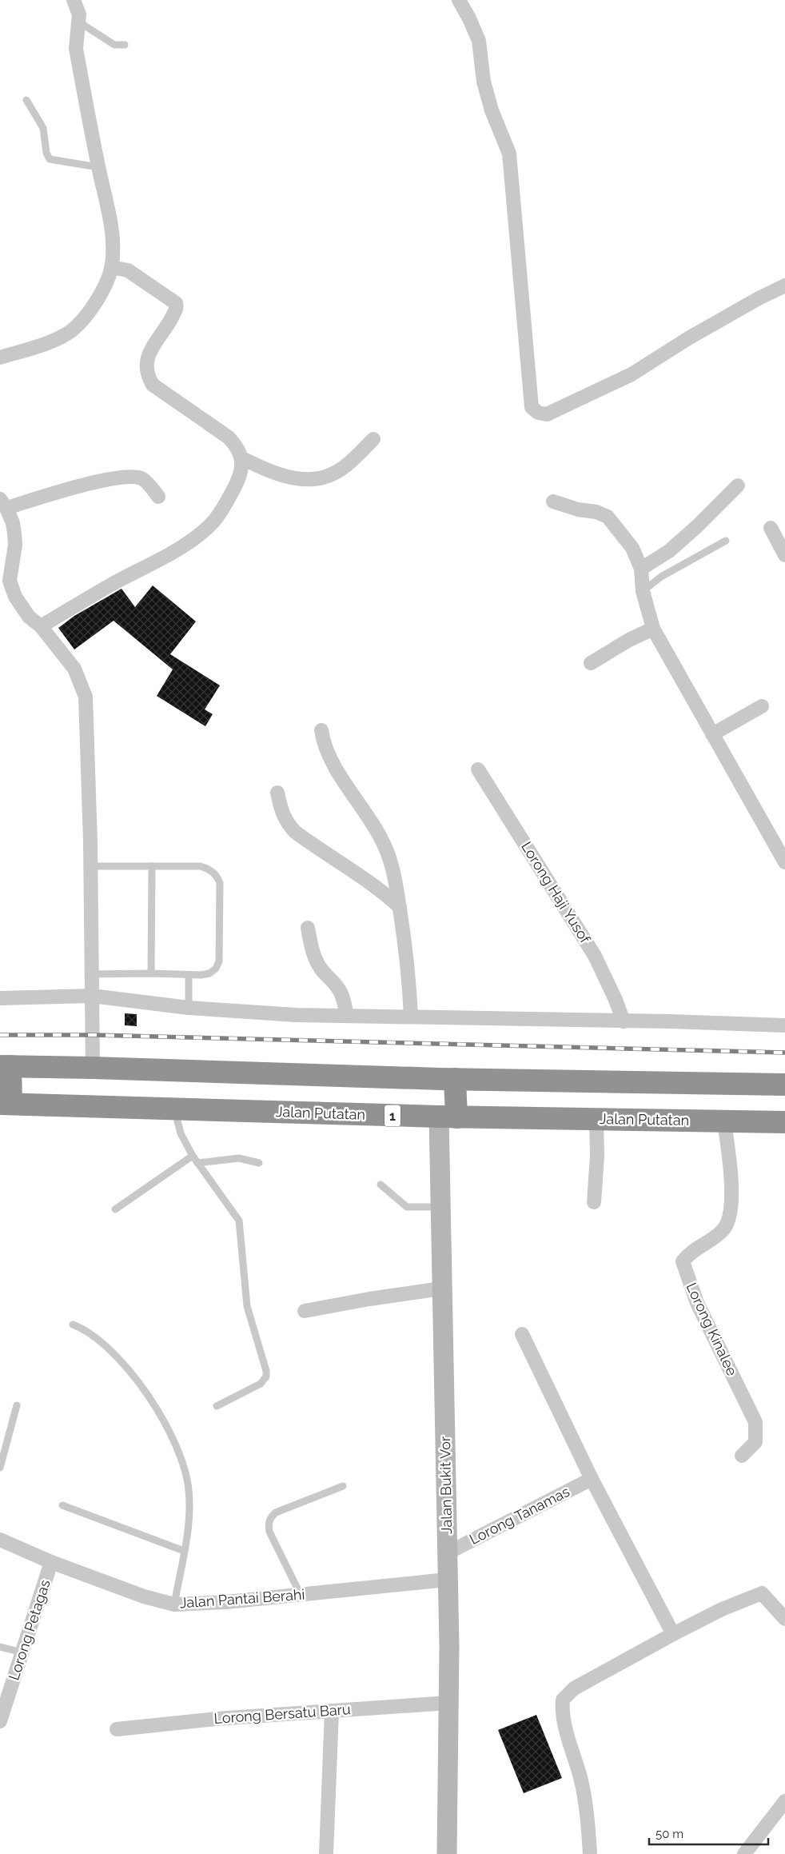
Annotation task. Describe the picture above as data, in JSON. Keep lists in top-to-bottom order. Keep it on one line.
{"streets":{"highway":["Jalan Putatan","1"],"street":["Lorong Haji Yusof","Lorong Kinalee","Jalan Bukit Vor","Lorong Tanamas","Jalan Pantai Berahi","Lorong Petagas","Lorong Bersatu Baru"]},"crossings":[["Jalan Putatan","Lorong Kinalee"],["Jalan Putatan","Jalan Bukit Vor"],["Jalan Bukit Vor","Lorong Tanamas"],["Jalan Bukit Vor","Jalan Pantai Berahi"],["Jalan Bukit Vor","Lorong Bersatu Baru"],["Jalan Pantai Berahi","Lorong Petagas"]],"scale_bar":"50 m"}
